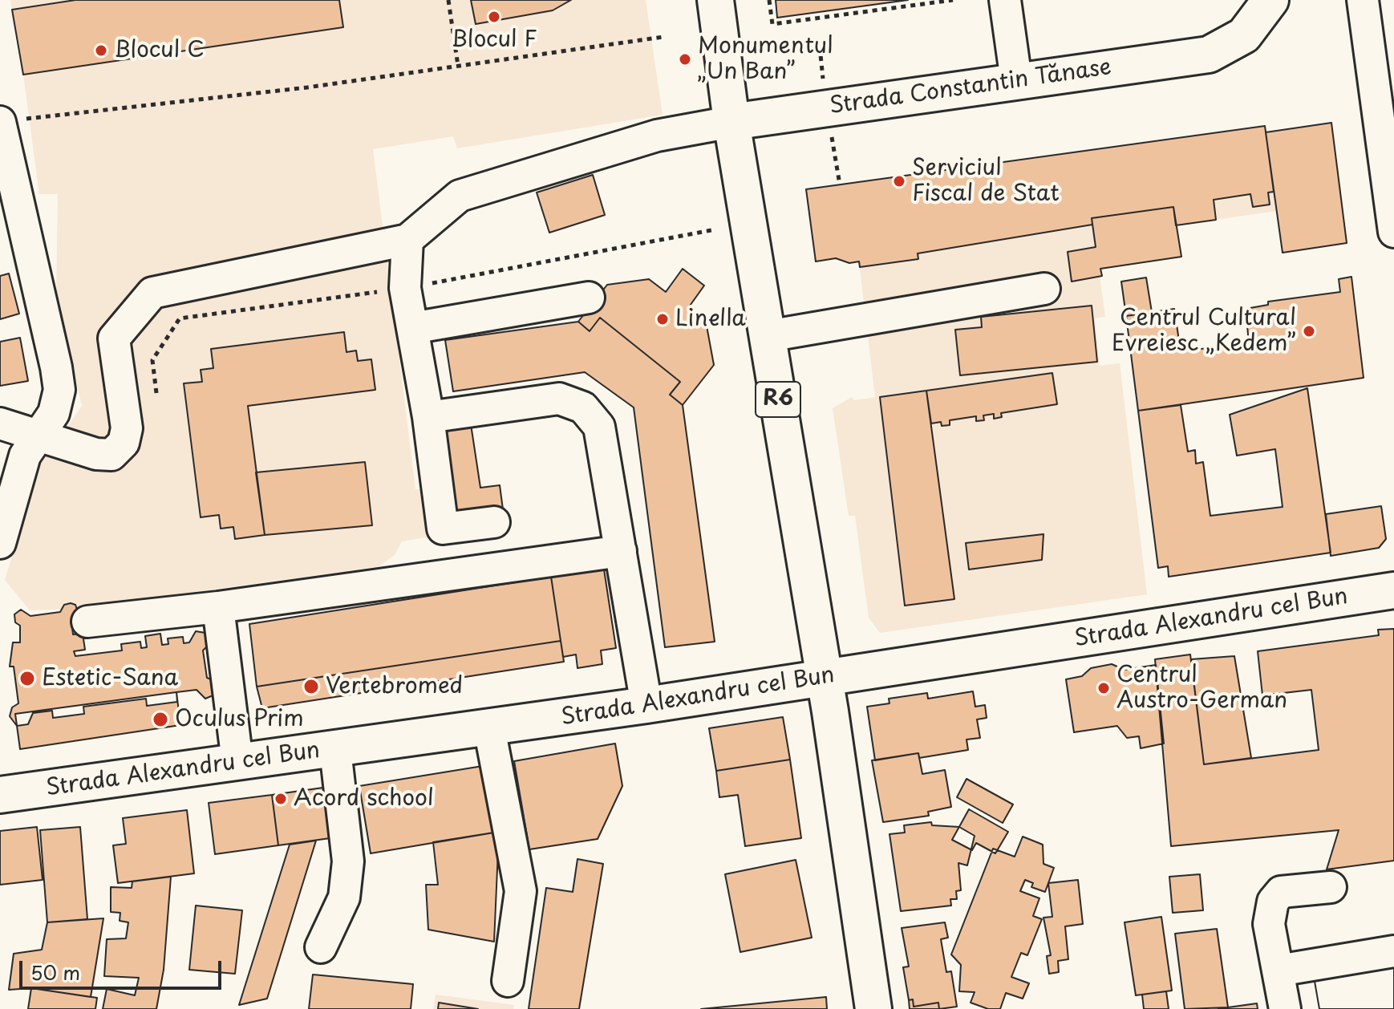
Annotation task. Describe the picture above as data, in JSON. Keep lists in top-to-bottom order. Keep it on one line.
{"streets":{"main road":["Strada Constantin Tănase","R6","Strada Alexandru cel Bun"]},"crossings":[["Strada Constantin Tănase","R6"],["R6","Strada Alexandru cel Bun"]],"places":["Blocul F","Blocul C","Monumentul „Un Ban”","Serviciul Fiscal de Stat","Linella","Centrul Cultural Evreiesc „Kedem”","Estetic-Sana","Vertebromed","Centrul Austro-German","Oculus Prim","Acord school"],"scale_bar":"50 m"}
